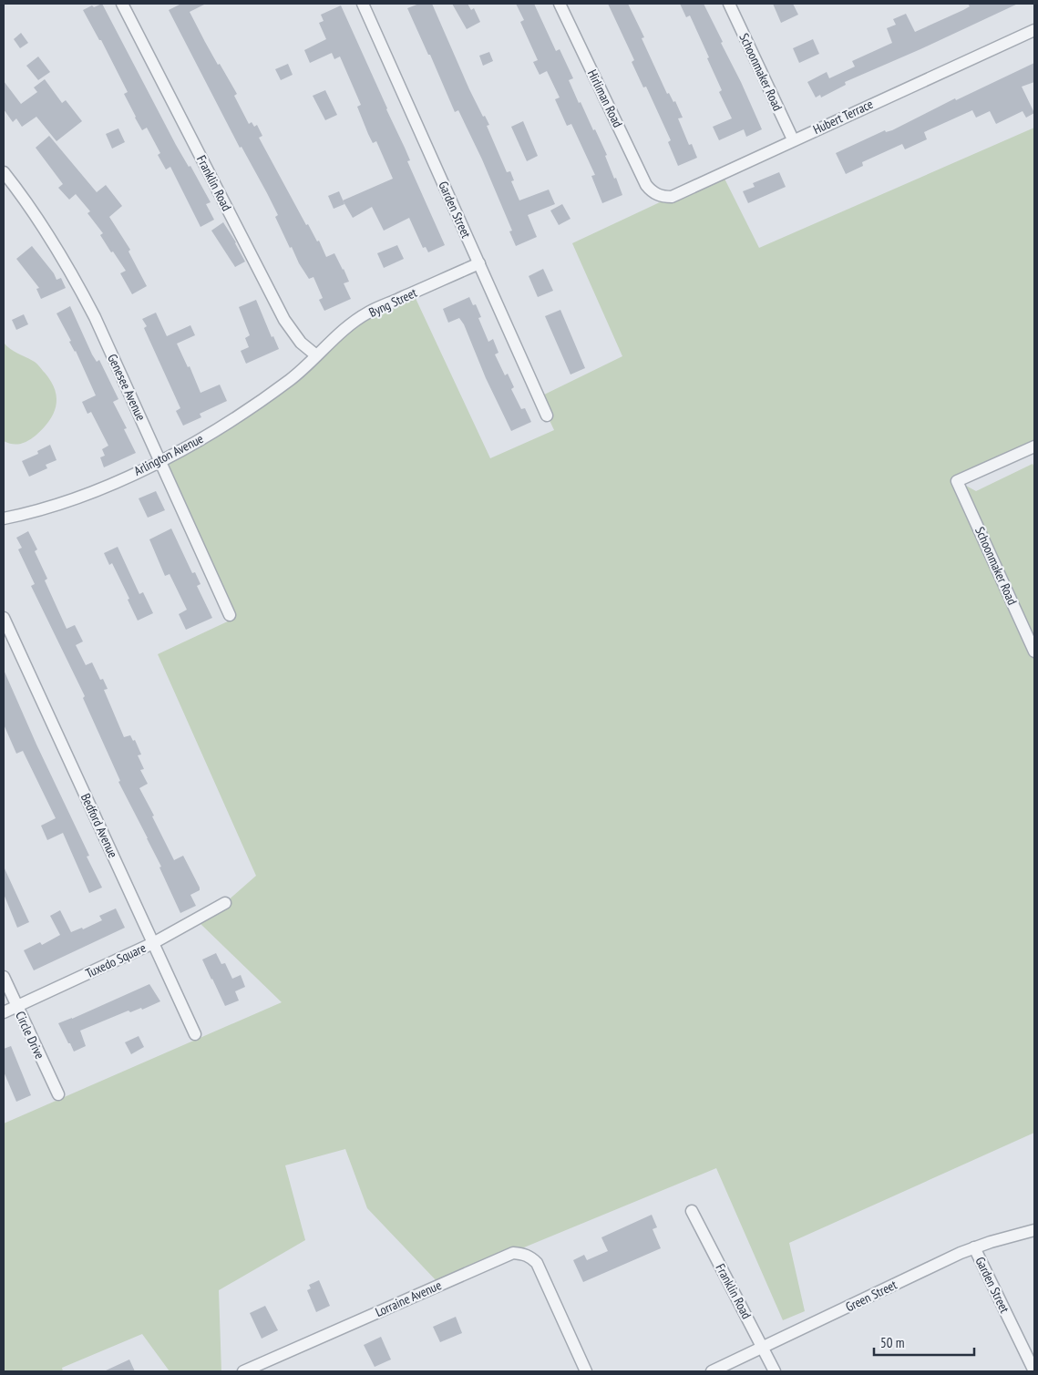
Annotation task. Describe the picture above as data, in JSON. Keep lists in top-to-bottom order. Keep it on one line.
{"streets":{"street":["Schoonmaker Road","Hirliman Road","Hubert Terrace","Franklin Road","Garden Street","Byng Street","Genesee Avenue","Arlington Avenue","Bedford Avenue","Tuxedo Square","Circle Drive","Green Street","Lorraine Avenue"]},"crossings":[["Schoonmaker Road","Hubert Terrace"],["Hirliman Road","Hubert Terrace"],["Franklin Road","Byng Street"],["Franklin Road","Arlington Avenue"],["Franklin Road","Green Street"],["Garden Street","Byng Street"],["Garden Street","Green Street"],["Byng Street","Arlington Avenue"],["Genesee Avenue","Arlington Avenue"],["Bedford Avenue","Tuxedo Square"],["Tuxedo Square","Circle Drive"]],"scale_bar":"50 m"}
